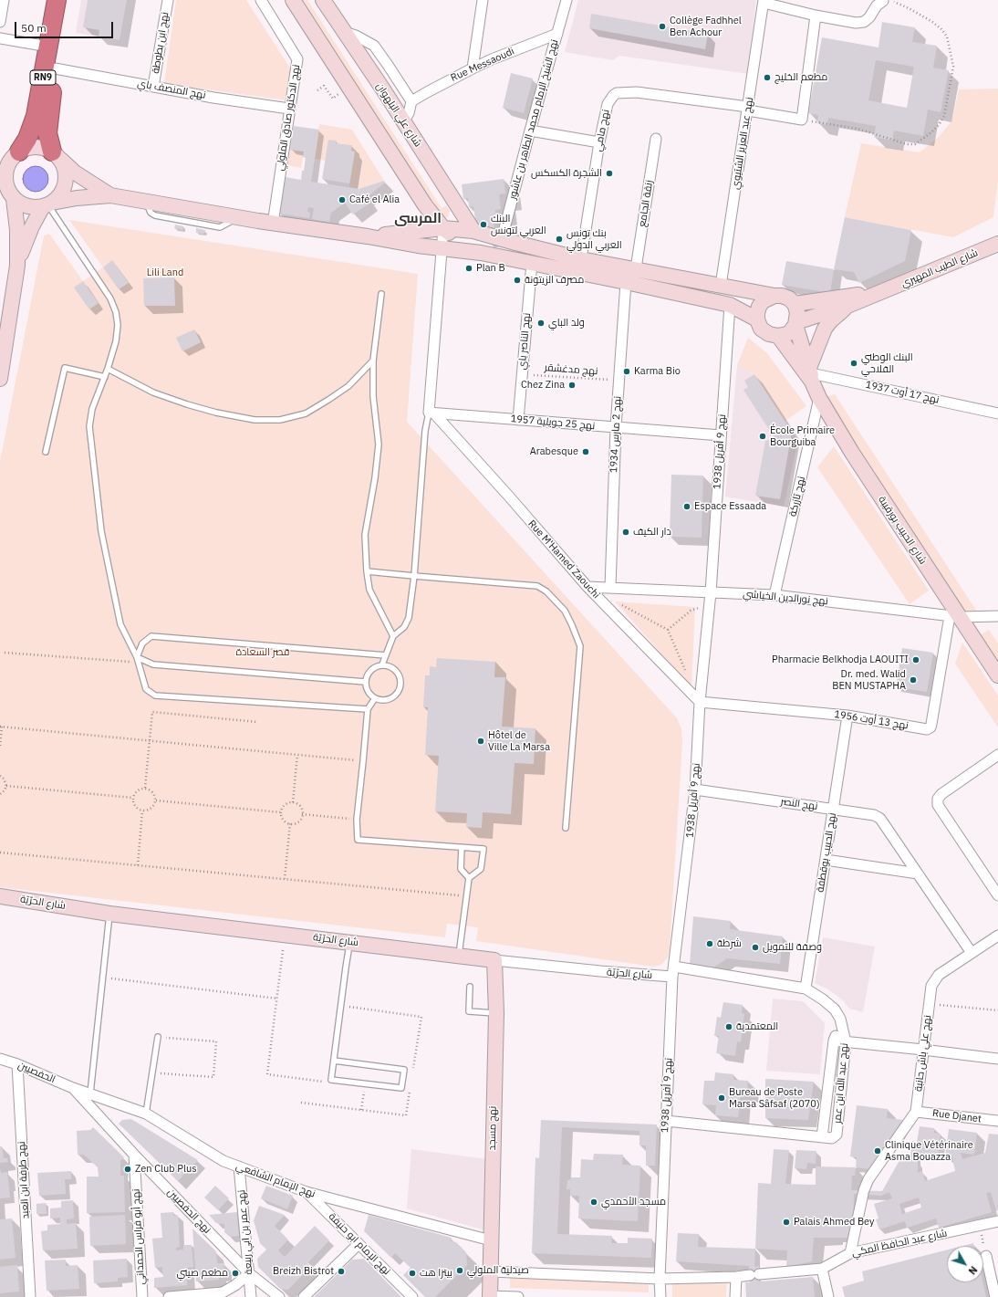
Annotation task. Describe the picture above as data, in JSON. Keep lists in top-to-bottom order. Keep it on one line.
{"streets":{"highway":["RN9"],"main road":["شارع علي البلهوان","شارع الطيب المهيري","شارع الحبيب بورقيبة","شارع الحرّيّة","نهج مسجد"],"street":["نهج ابن بطوطة","Rue Messaoudi","نهج المنصف باي","نهج الدكتور صادق الملولي","نهج الشيخ الإمام محمد الطاهر بن عاشور","نهج مامي","نهج عبد العزيز الشتيوي","زنقة الجامع","نهج الناصر باي","نهج 17 أوت 1937","نهج 25 جويلية 1957","نهج 2 مارس 1934","نهج 9 أفريل 1938","نهج تازركة","Rue M'Hamed Zaouchi","نهج نورالدين الخياشي","نهج 13 أوت 1956","نهج النصر","نهج الحبيب بوقطفة","نهج علي باش حانبة","الحفصيين","نهج عبد الله ابن عمر","Rue Djanet","نهج طرفة ابن العبد","نهج الإمام الشافعي","نهج الحفصيين","نهج عمر بن ابي ربيعة","نهج أبو فراس الحمداني","شارع عبد الحافظ المكي","نهج الإمام ابو حنيفة"],"path":["نهج مدغشقر"]},"crossings":[["نهج ابن بطوطة","نهج المنصف باي"],["Rue Messaoudi","نهج الشيخ الإمام محمد الطاهر بن عاشور"],["RN9","نهج المنصف باي"],["نهج المنصف باي","نهج الدكتور صادق الملولي"],["نهج مامي","نهج عبد العزيز الشتيوي"],["نهج الناصر باي","نهج مدغشقر"],["نهج الناصر باي","نهج 25 جويلية 1957"],["نهج مدغشقر","نهج 2 مارس 1934"],["نهج 17 أوت 1937","شارع الحبيب بورقيبة"],["نهج 25 جويلية 1957","نهج 2 مارس 1934"],["نهج 25 جويلية 1957","نهج 9 أفريل 1938"],["نهج 25 جويلية 1957","Rue M'Hamed Zaouchi"],["نهج 2 مارس 1934","نهج نورالدين الخياشي"],["نهج 9 أفريل 1938","Rue M'Hamed Zaouchi"],["نهج 9 أفريل 1938","نهج نورالدين الخياشي"],["نهج 9 أفريل 1938","نهج 13 أوت 1956"],["نهج 9 أفريل 1938","نهج النصر"],["نهج 9 أفريل 1938","شارع الحرّيّة"],["نهج 9 أفريل 1938","نهج عبد الله ابن عمر"],["نهج 9 أفريل 1938","شارع عبد الحافظ المكي"],["نهج تازركة","شارع الحبيب بورقيبة"],["نهج تازركة","نهج نورالدين الخياشي"],["شارع الحبيب بورقيبة","نهج نورالدين الخياشي"],["شارع الحبيب بورقيبة","نهج 13 أوت 1956"],["Rue M'Hamed Zaouchi","نهج نورالدين الخياشي"],["Rue M'Hamed Zaouchi","نهج 13 أوت 1956"],["نهج نورالدين الخياشي","نهج 13 أوت 1956"],["نهج 13 أوت 1956","نهج الحبيب بوقطفة"],["نهج النصر","نهج الحبيب بوقطفة"],["نهج النصر","نهج علي باش حانبة"],["شارع الحرّيّة","نهج مسجد"],["نهج علي باش حانبة","Rue Djanet"],["نهج علي باش حانبة","شارع عبد الحافظ المكي"],["الحفصيين","نهج طرفة ابن العبد"],["الحفصيين","نهج الإمام الشافعي"],["الحفصيين","نهج الحفصيين"],["نهج مسجد","نهج الإمام الشافعي"],["نهج مسجد","شارع عبد الحافظ المكي"],["نهج الإمام الشافعي","نهج الحفصيين"],["نهج الإمام الشافعي","نهج عمر بن ابي ربيعة"],["نهج الإمام الشافعي","نهج الإمام ابو حنيفة"],["نهج الحفصيين","نهج عمر بن ابي ربيعة"],["نهج الحفصيين","نهج أبو فراس الحمداني"]],"districts":["المرسى"],"parks":["Lili Land","قصر السعادة"],"places":["Collège Fadhhel Ben Achour","مطعم الخليج","الشجرة الكسكس","Café el Alia","البنك العربي لتونس","بنك تونس العربي الدولي","Plan B","مصرف الزيتونة","ولد الباي","البنك الوطني الفلاحي","Karma Bio","Chez Zina","École Primaire Bourguiba","Arabesque","Espace Essaada","دار الكيف","Pharmacie Belkhodja LAOUITI","Dr. med. Walid BEN MUSTAPHA","Hôtel de Ville La Marsa","شرطة","وصفة للتمويل","المعتمدية","Bureau de Poste Marsa Sâfsaf (2070)","Clinique Vétérinaire Asma Bouazza","Zen Club Plus","مسجد الأحمدي","Palais Ahmed Bey","صيدلية الملولي","Breizh Bistrot","مطعم صيني","بيتزا هت"],"scale_bar":"50 m","north":"bottom right"}
